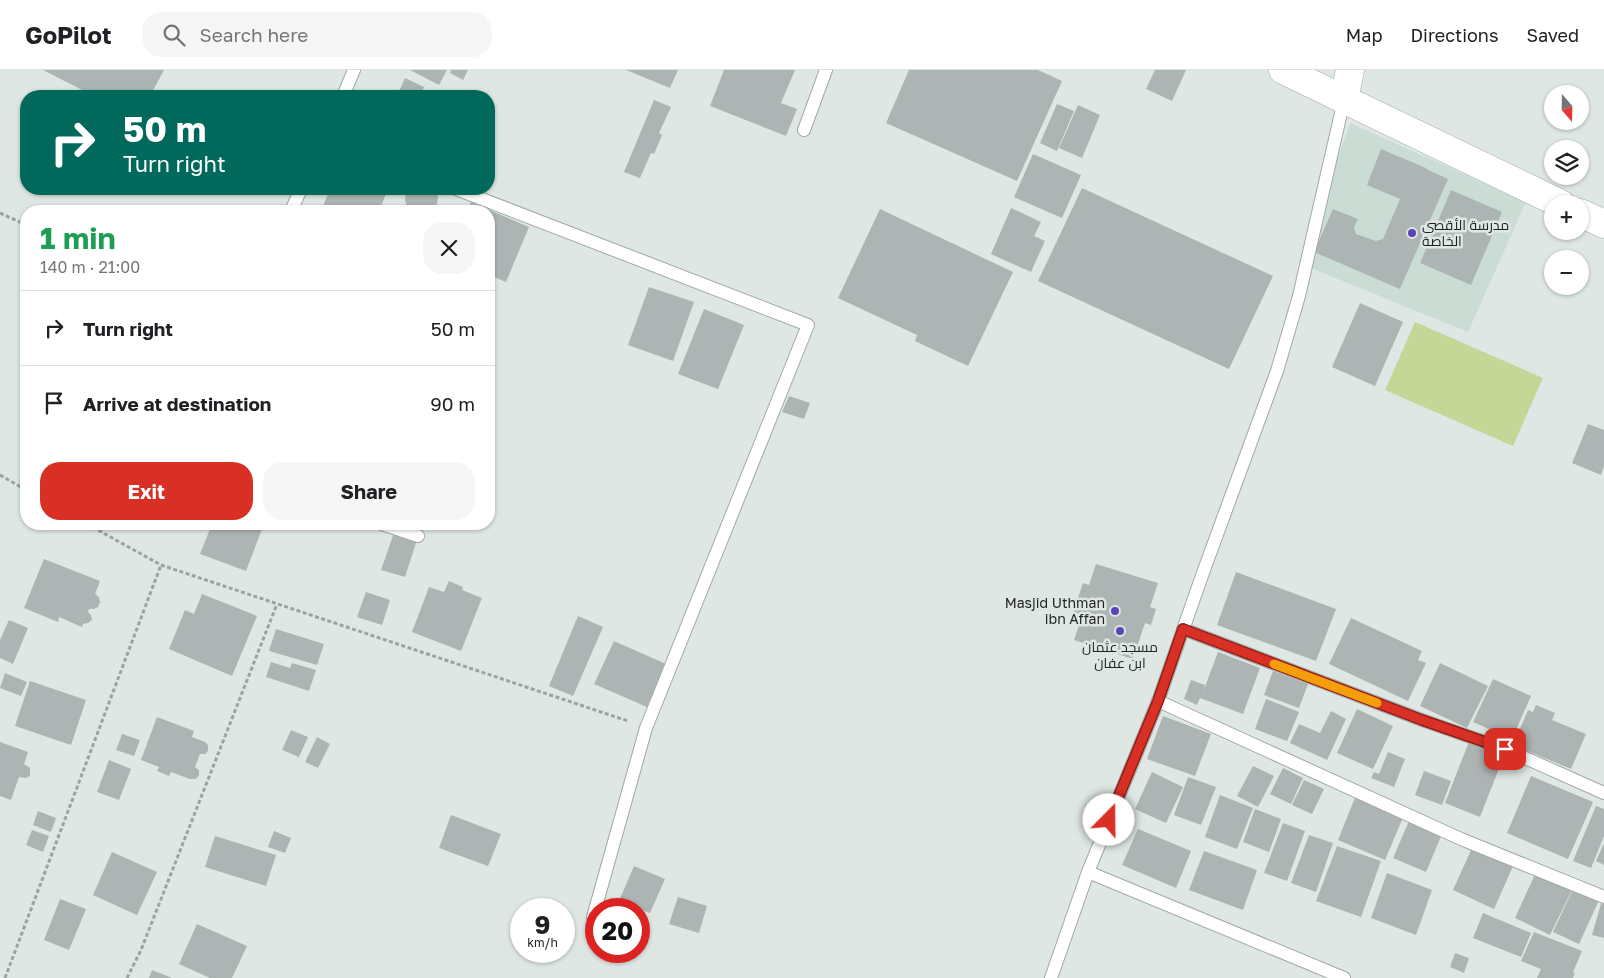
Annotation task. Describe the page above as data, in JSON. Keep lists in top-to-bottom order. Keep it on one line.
{"places":["مدرسة الأقصى الخاصة","Masjid Uthman ibn Affan","مسجد عثمان ابن عفان"],"north":"bottom","page":{"header":"GoPilot","search":"Search here","nav":["Map","Directions","Saved"],"map_buttons":["+","−"],"turn":["50 m","Turn right"],"heading":["1 min","140 m · 21:00"],"list":[{"name":"Turn right","value":"50 m"},{"name":"Arrive at destination","value":"90 m"}],"buttons":["Exit","Share"],"speed":"9 km/h","limit":"20"}}
